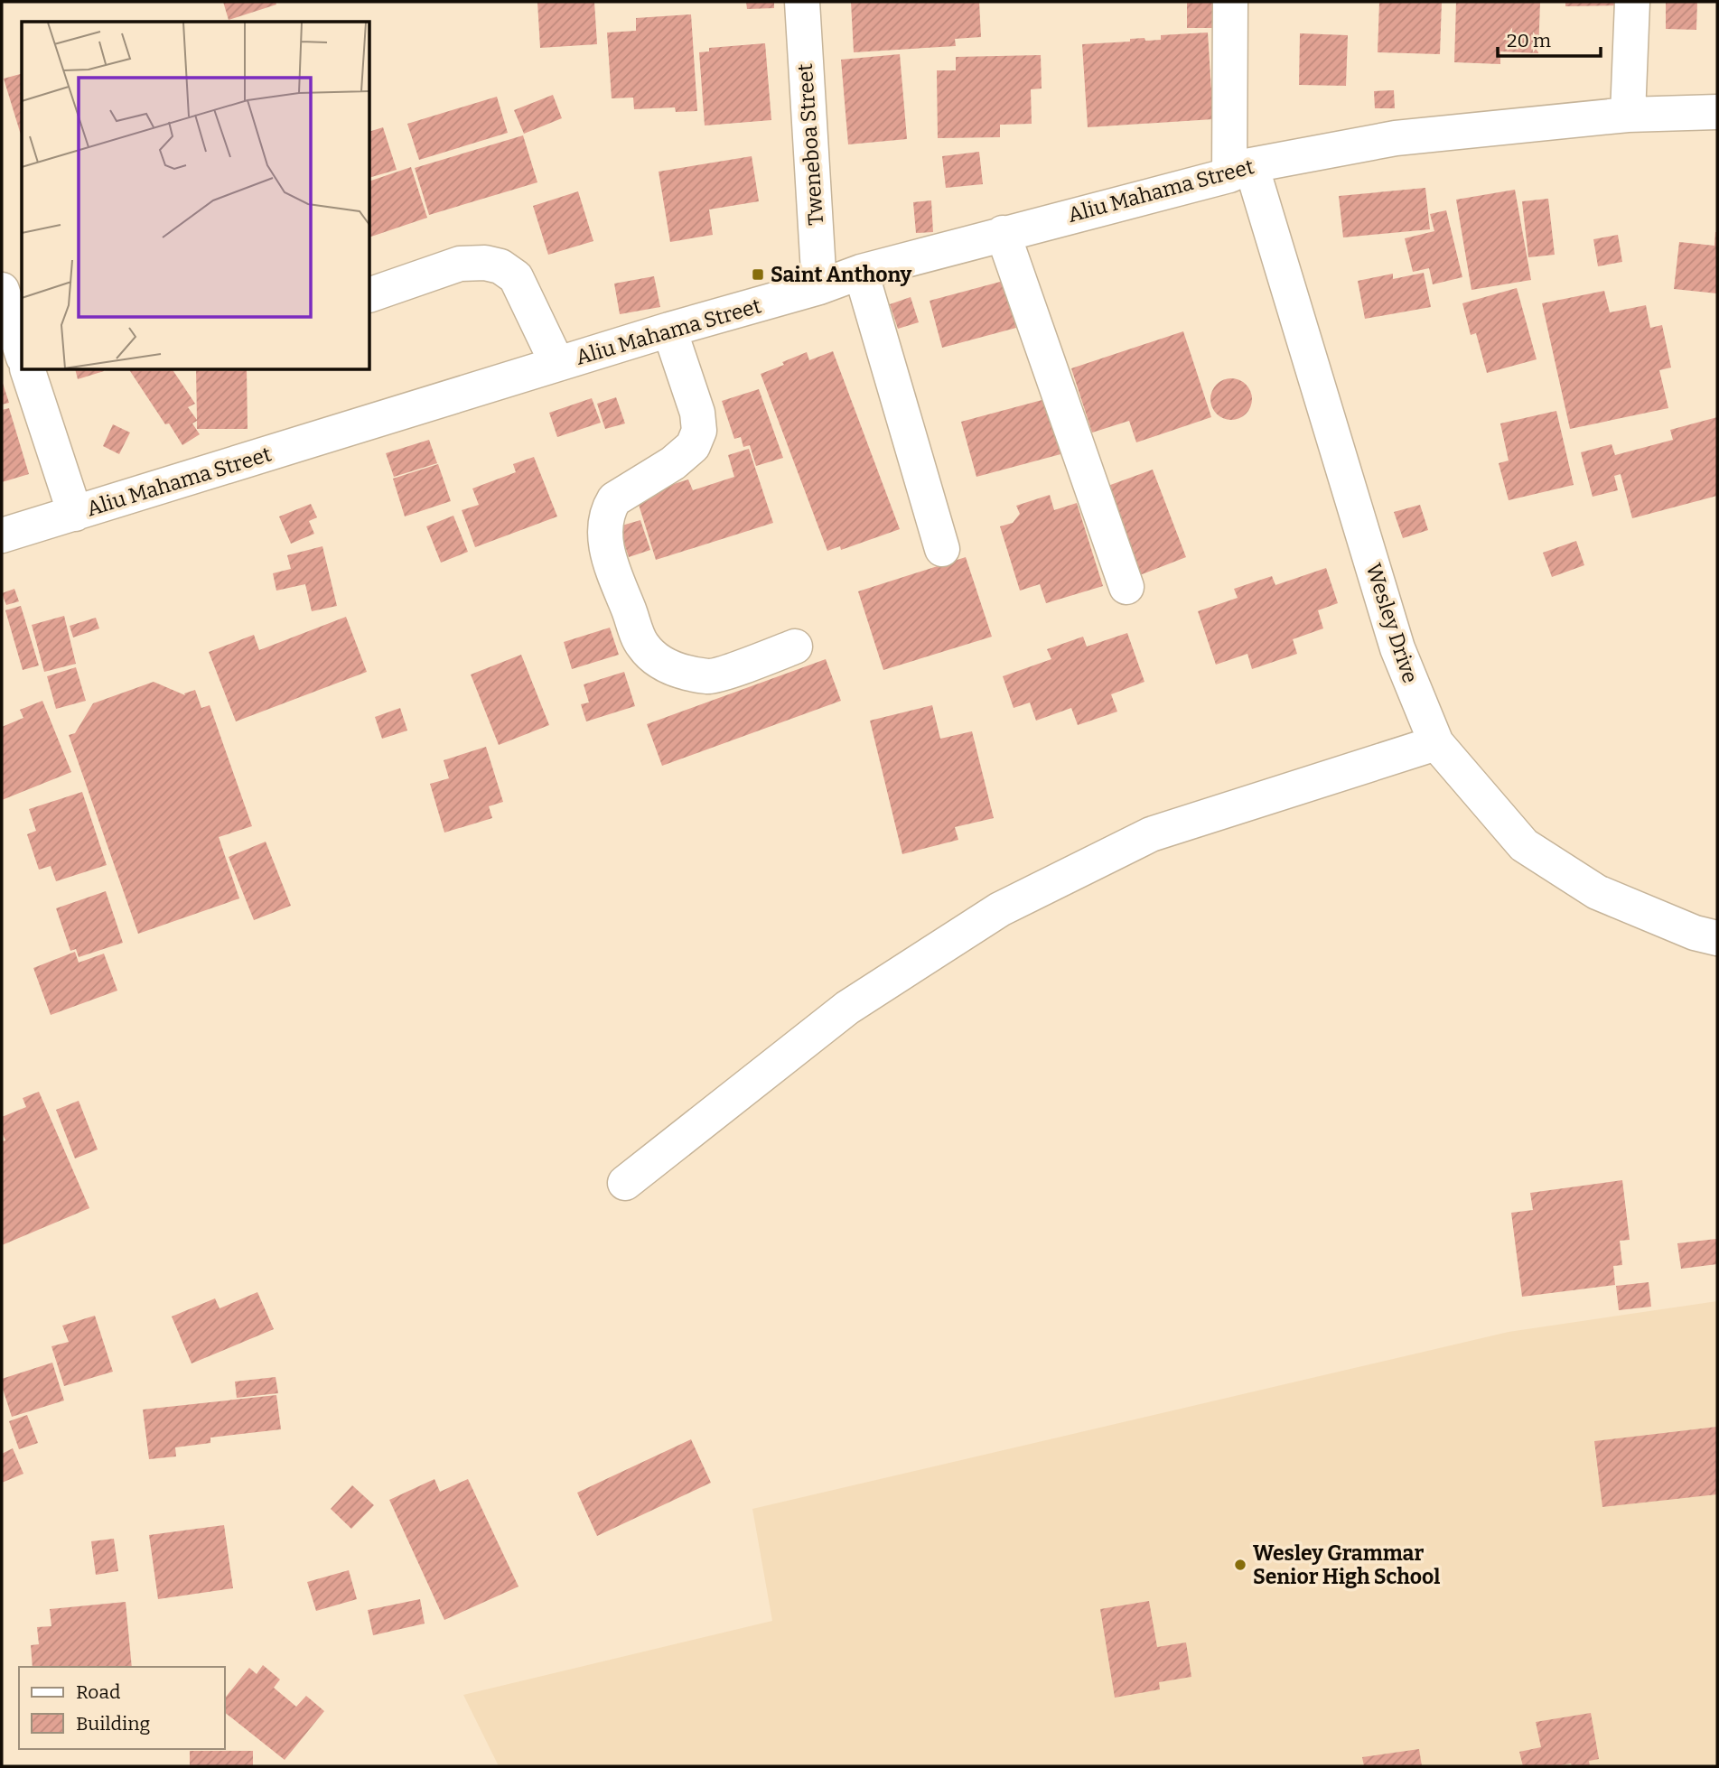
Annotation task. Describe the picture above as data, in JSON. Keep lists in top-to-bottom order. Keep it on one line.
{"streets":{"street":["Tweneboa Street","Aliu Mahama Street","Wesley Drive"]},"crossings":[["Tweneboa Street","Aliu Mahama Street"],["Aliu Mahama Street","Wesley Drive"]],"places":{"transit":["Saint Anthony"],"other":["Wesley Grammar Senior High School"]},"legend":["Road","Building"],"scale_bar":"20 m"}
